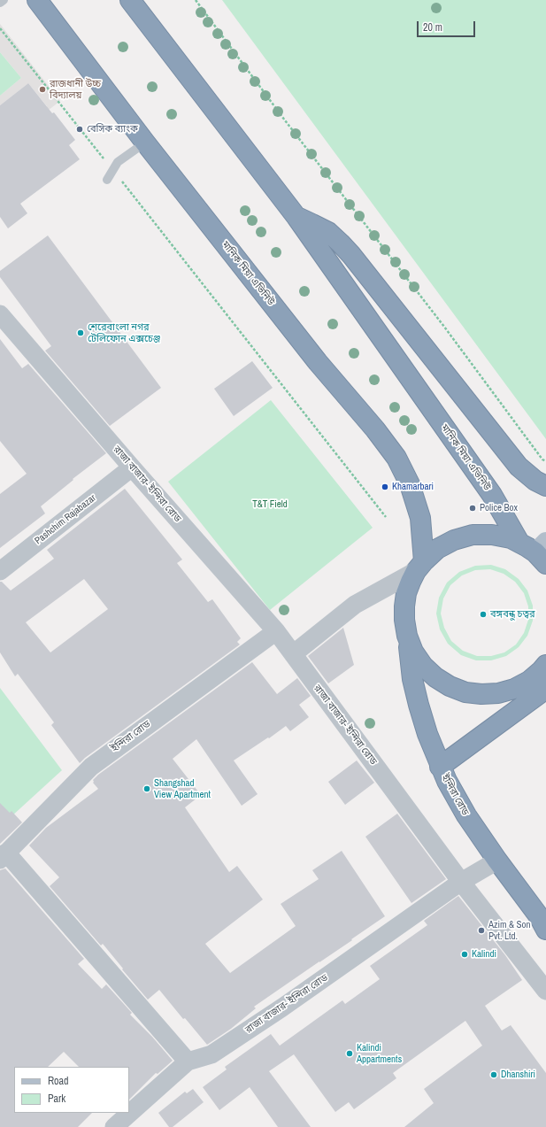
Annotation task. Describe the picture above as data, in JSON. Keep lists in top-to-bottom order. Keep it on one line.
{"streets":{"highway":["মানিক মিয়া এভিনিউ","ইন্দিরা রোড"],"street":["রাজা বাজার- ইন্দিরা রোড","Pashchim Rajabazar"]},"crossings":[["রাজা বাজার- ইন্দিরা রোড","Pashchim Rajabazar"],["রাজা বাজার- ইন্দিরা রোড","ইন্দিরা রোড"]],"parks":["T&T Field"],"places":["রাজধানী উচ্চ বিদ্যালয়","বেসিক ব্যাংক","শেরেবাংলা নগর টেলিফোন এক্সচেঞ্জ","Khamarbari","Police Box","বঙ্গবন্ধু চত্বর","Shangshad View Apartment","Azim & Son Pvt. Ltd.","Kalindi","Kalindi Appartments","Dhanshiri"],"legend":["Road","Park"],"scale_bar":"20 m"}
